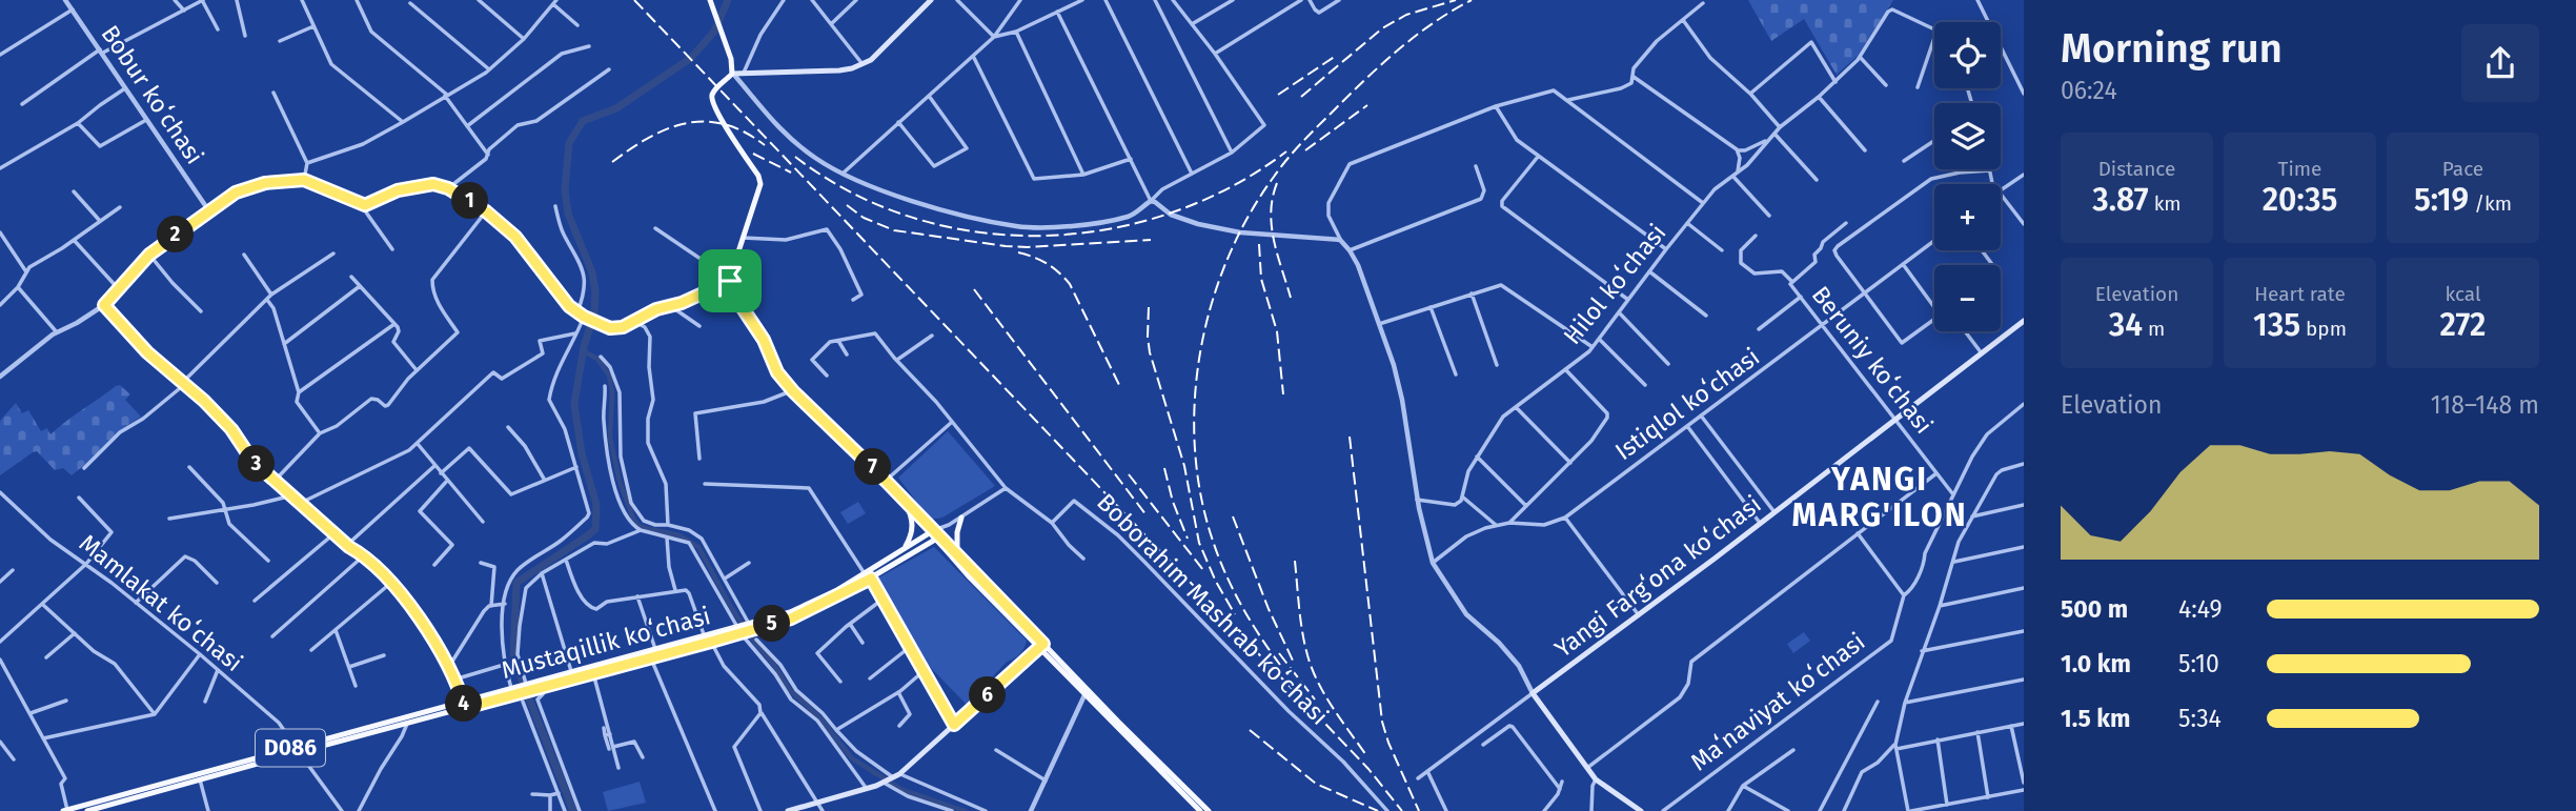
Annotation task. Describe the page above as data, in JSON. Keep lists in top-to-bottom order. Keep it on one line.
{"streets":{"main road":["Yangi Fargʻona koʻchasi","Mustaqillik koʻchasi","D086"],"street":["Bobur koʻchasi","Hilol koʻchasi","Beruniy koʻchasi","Istiqlol koʻchasi","Mamlakat koʻchasi","Boborahim Mashrab koʻchasi","Maʻnaviyat koʻchasi"]},"crossings":[["Beruniy koʻchasi","Istiqlol koʻchasi"],["Beruniy koʻchasi","Yangi Fargʻona koʻchasi"],["Beruniy koʻchasi","Maʻnaviyat koʻchasi"],["Mamlakat koʻchasi","Mustaqillik koʻchasi"]],"districts":["YANGI MARG'ILON"],"page":{"heading":["Morning run","06:24"],"map_buttons":["+","−"],"stats":[["Distance","3.87 km"],["Time","20:35"],["Pace","5:19 /km"],["Elevation","34 m"],["Heart rate","135 bpm"],["kcal","272"]],"pins":["1","2","3","7","5","6","4"],"chart":["Elevation","118–148 m"],"list":[{"name":"500 m","note":"4:49"},{"name":"1.0 km","note":"5:10"},{"name":"1.5 km","note":"5:34"}]}}
